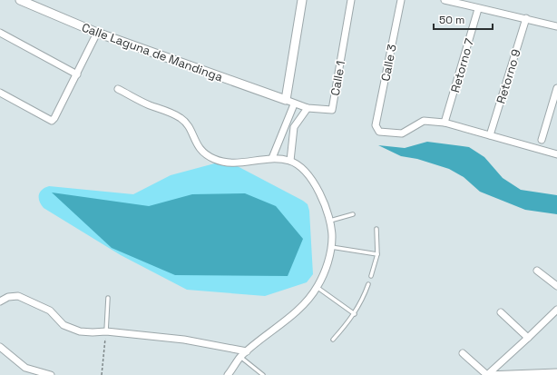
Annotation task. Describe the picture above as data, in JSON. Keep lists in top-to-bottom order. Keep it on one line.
{"streets":{"street":["Calle Laguna de Mandinga","Calle 3","Retorno 7","Retorno 9","Calle 1"]},"crossings":[["Calle Laguna de Mandinga","Calle 1"],["Calle 3","Retorno 7"]],"scale_bar":"50 m"}
